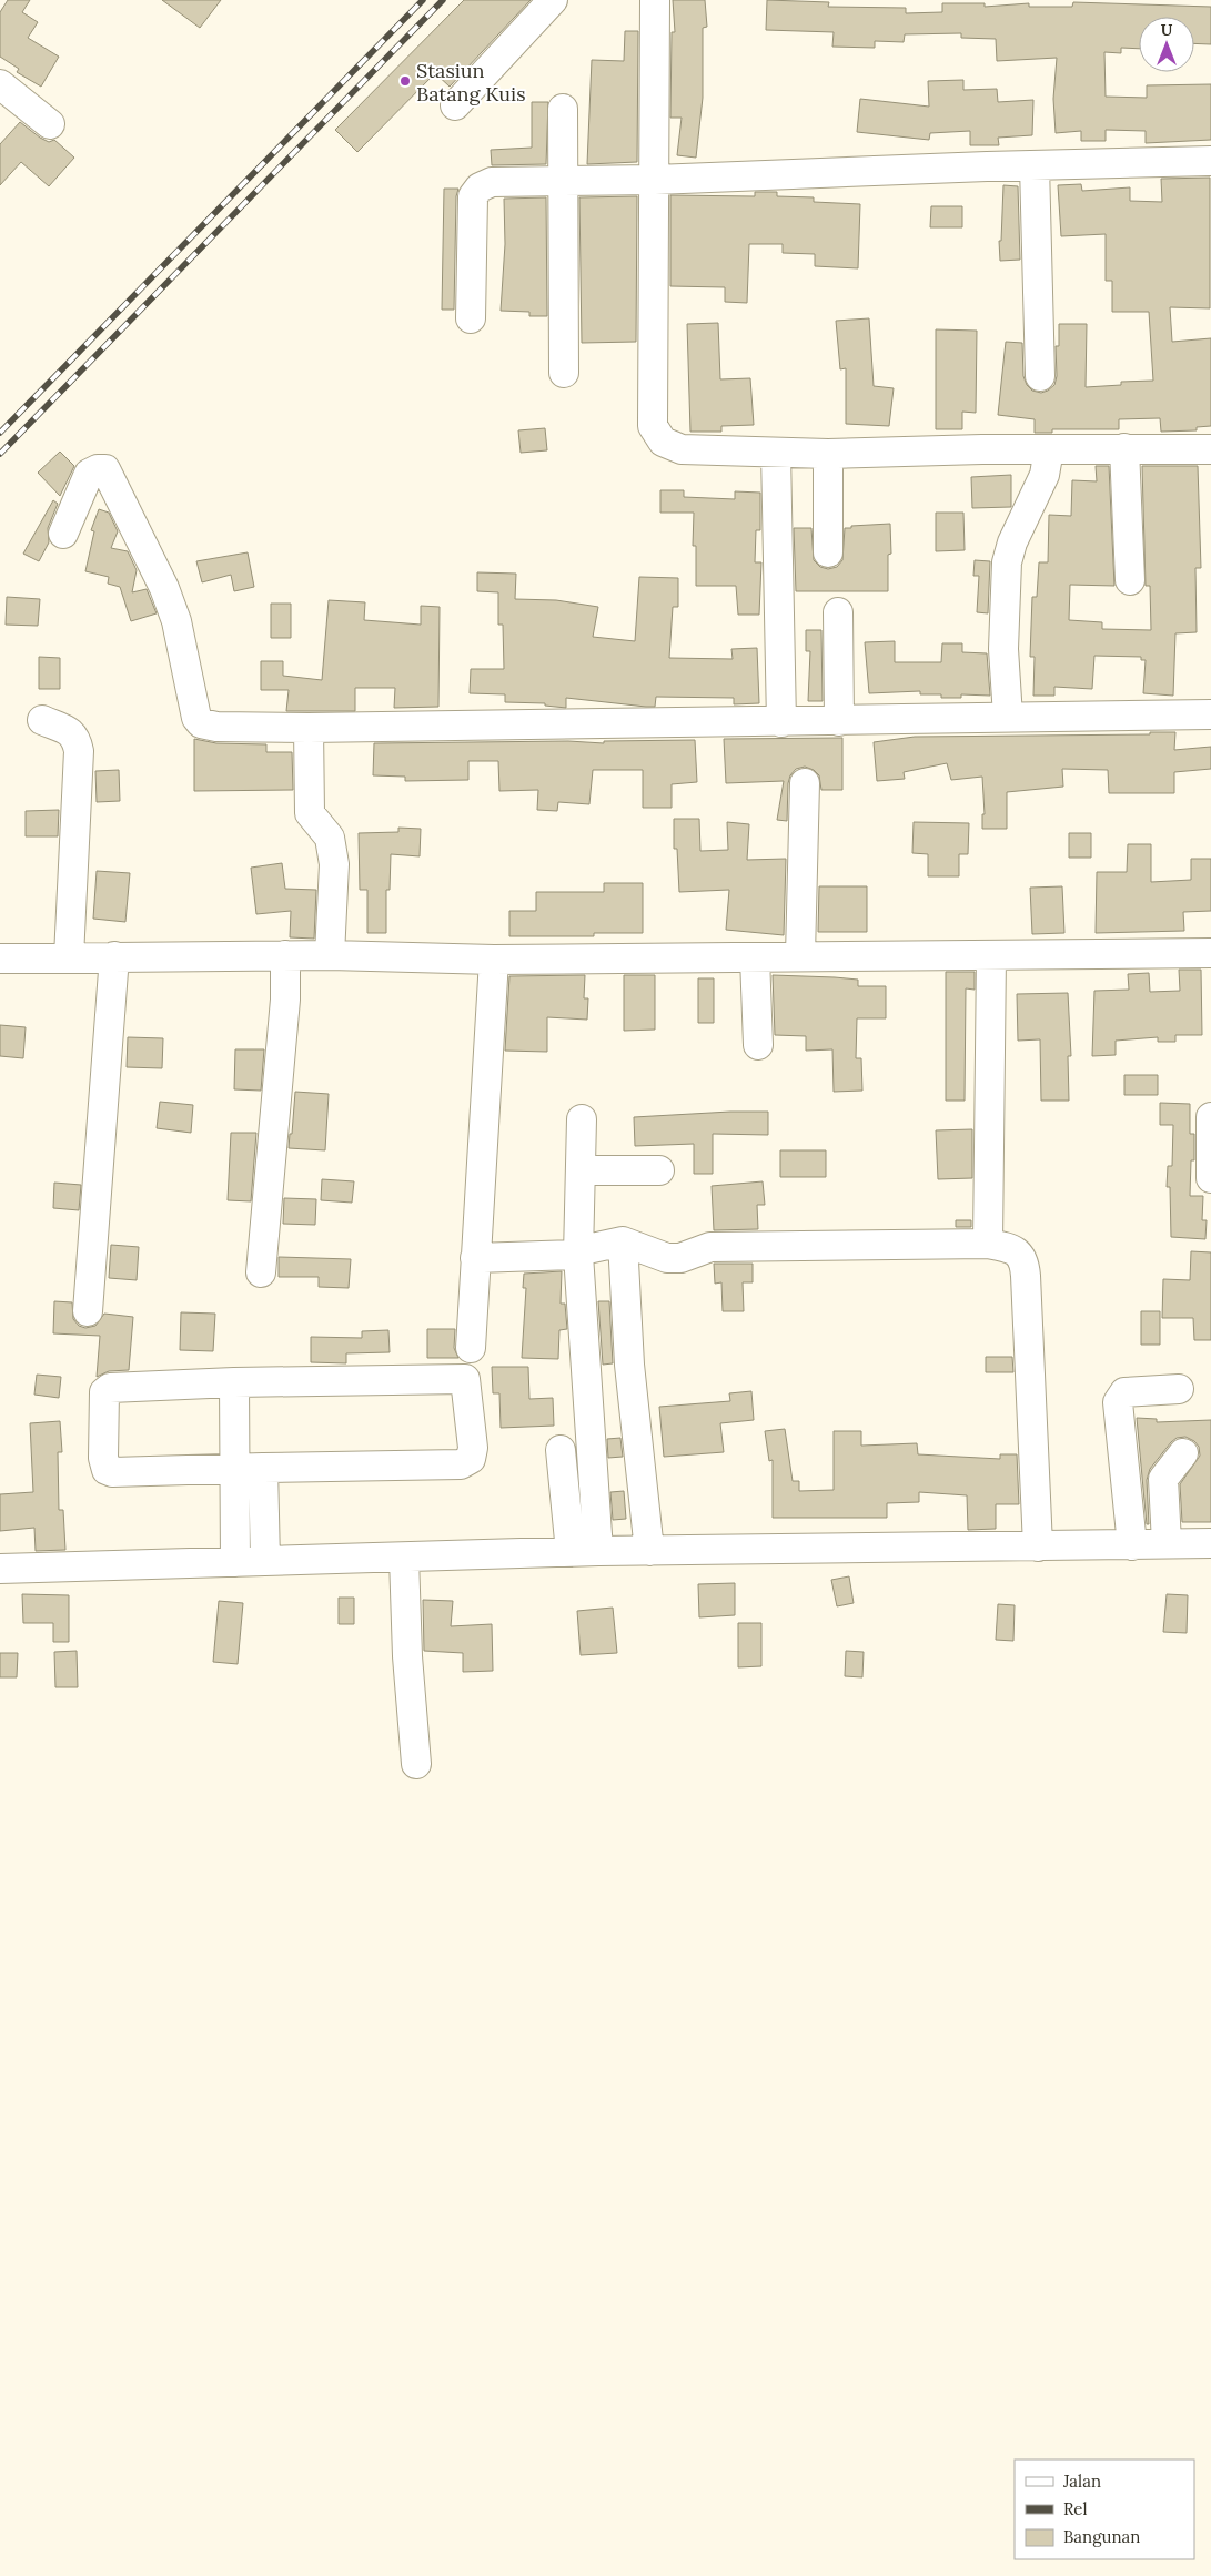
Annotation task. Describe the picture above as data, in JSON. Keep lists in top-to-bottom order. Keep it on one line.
{"places":["Stasiun Batang Kuis"],"legend":["Jalan","Rel","Bangunan"],"north":"top"}
